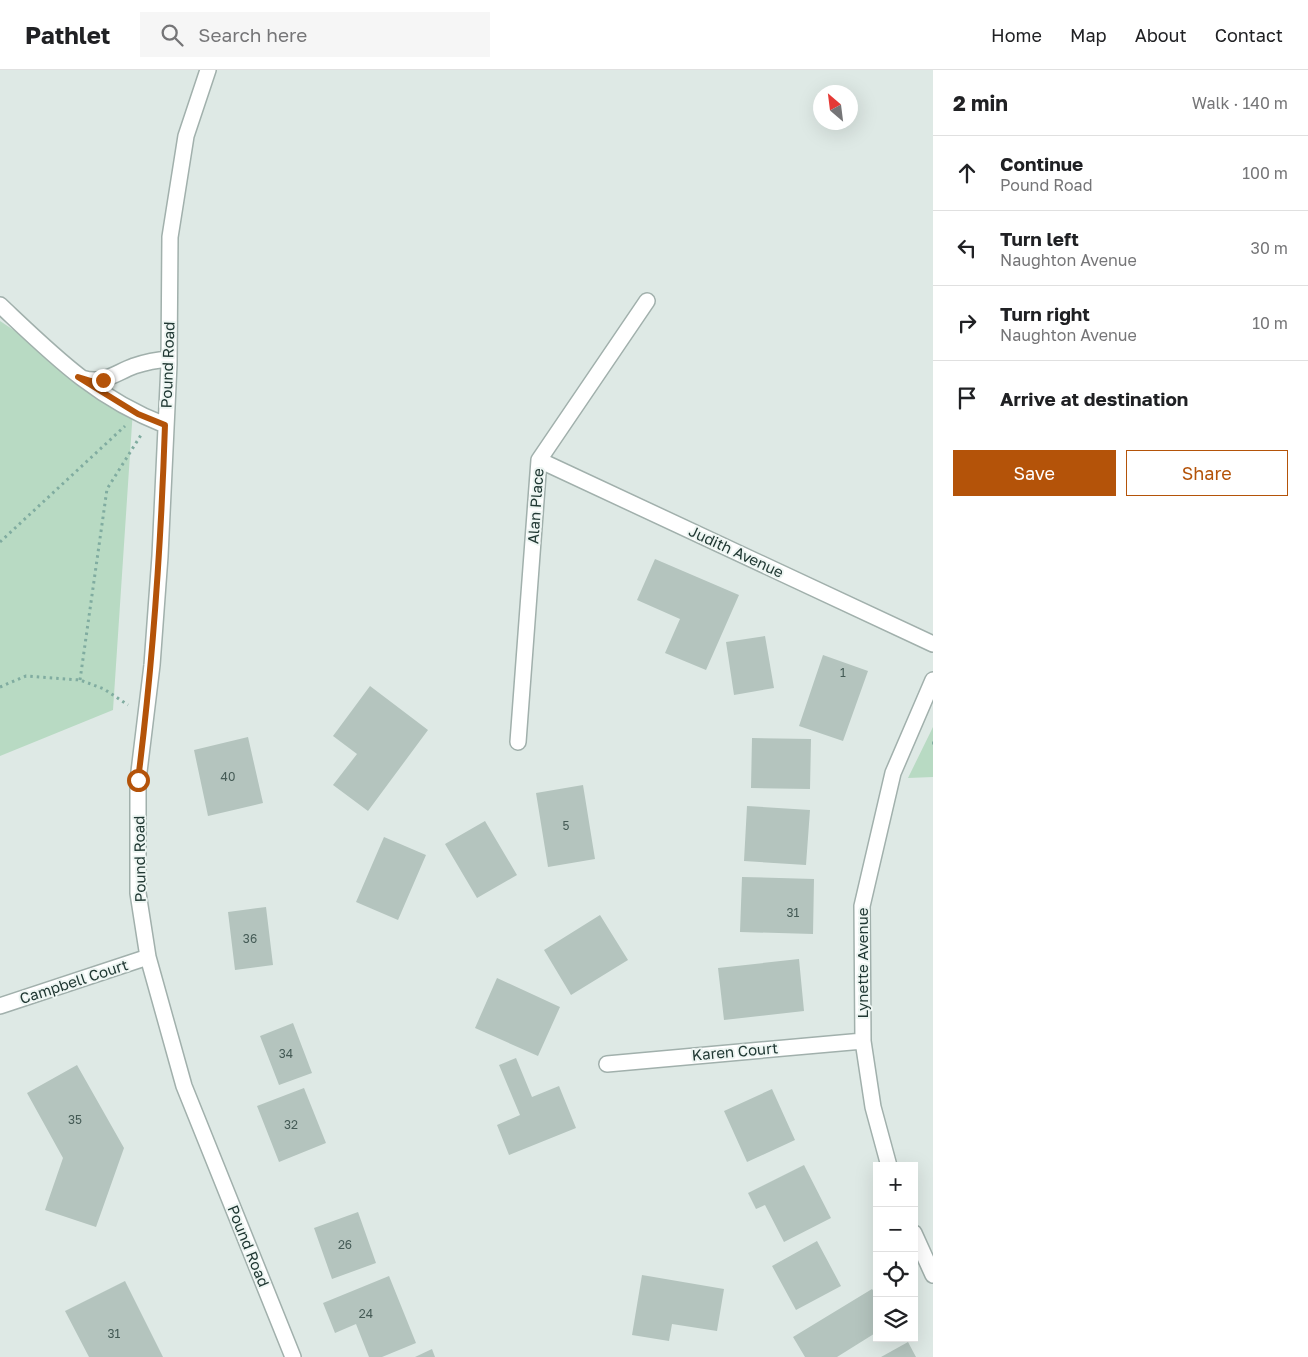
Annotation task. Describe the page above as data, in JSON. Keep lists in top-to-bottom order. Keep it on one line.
{"streets":{"street":["Pound Road","Alan Place","Judith Avenue","Lynette Avenue","Campbell Court","Karen Court"]},"crossings":[["Pound Road","Campbell Court"],["Alan Place","Judith Avenue"],["Lynette Avenue","Karen Court"]],"house_numbers":["1","40","5","31","36","34","35","32","26","24","31"],"north":"top left","page":{"header":"Pathlet","search":"Search here","nav":["Home","Map","About","Contact"],"heading":["2 min","Walk · 140 m"],"list":[["Continue","Pound Road","100 m"],["Turn left","Naughton Avenue","30 m"],["Turn right","Naughton Avenue","10 m"],"Arrive at destination"],"buttons":["Save","Share"],"map_buttons":["+","−"]}}
